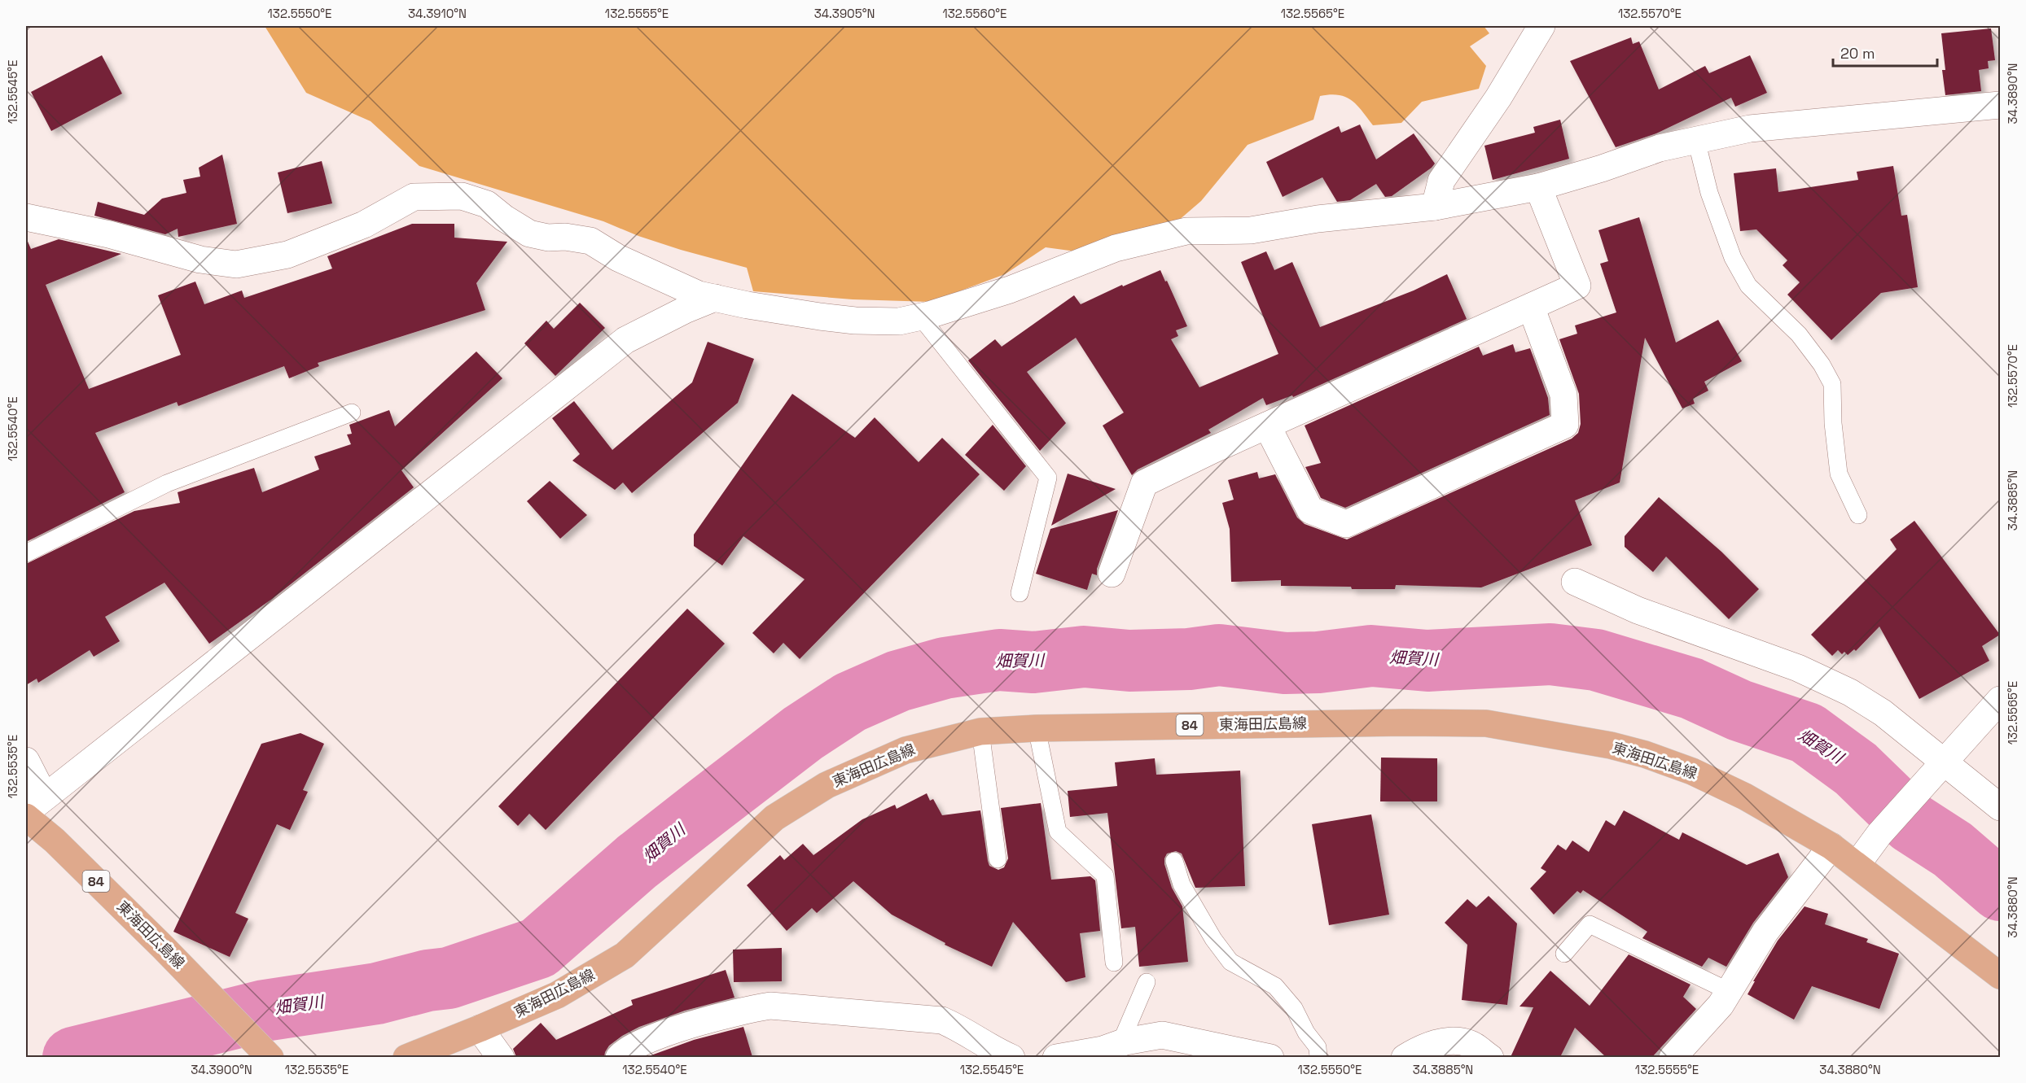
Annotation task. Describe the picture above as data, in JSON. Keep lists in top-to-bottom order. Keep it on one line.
{"streets":{"main road":["東海田広島線","84"]},"water":["畑賀川"],"scale_bar":"20 m","coordinates":["132.5550°E","34.3910°N","132.5555°E","34.3905°N","132.5560°E","132.5565°E","132.5570°E","132.5545°E","34.3890°N","132.5540°E","34.3885°N","132.5535°E","34.3880°N","34.3900°N"]}
